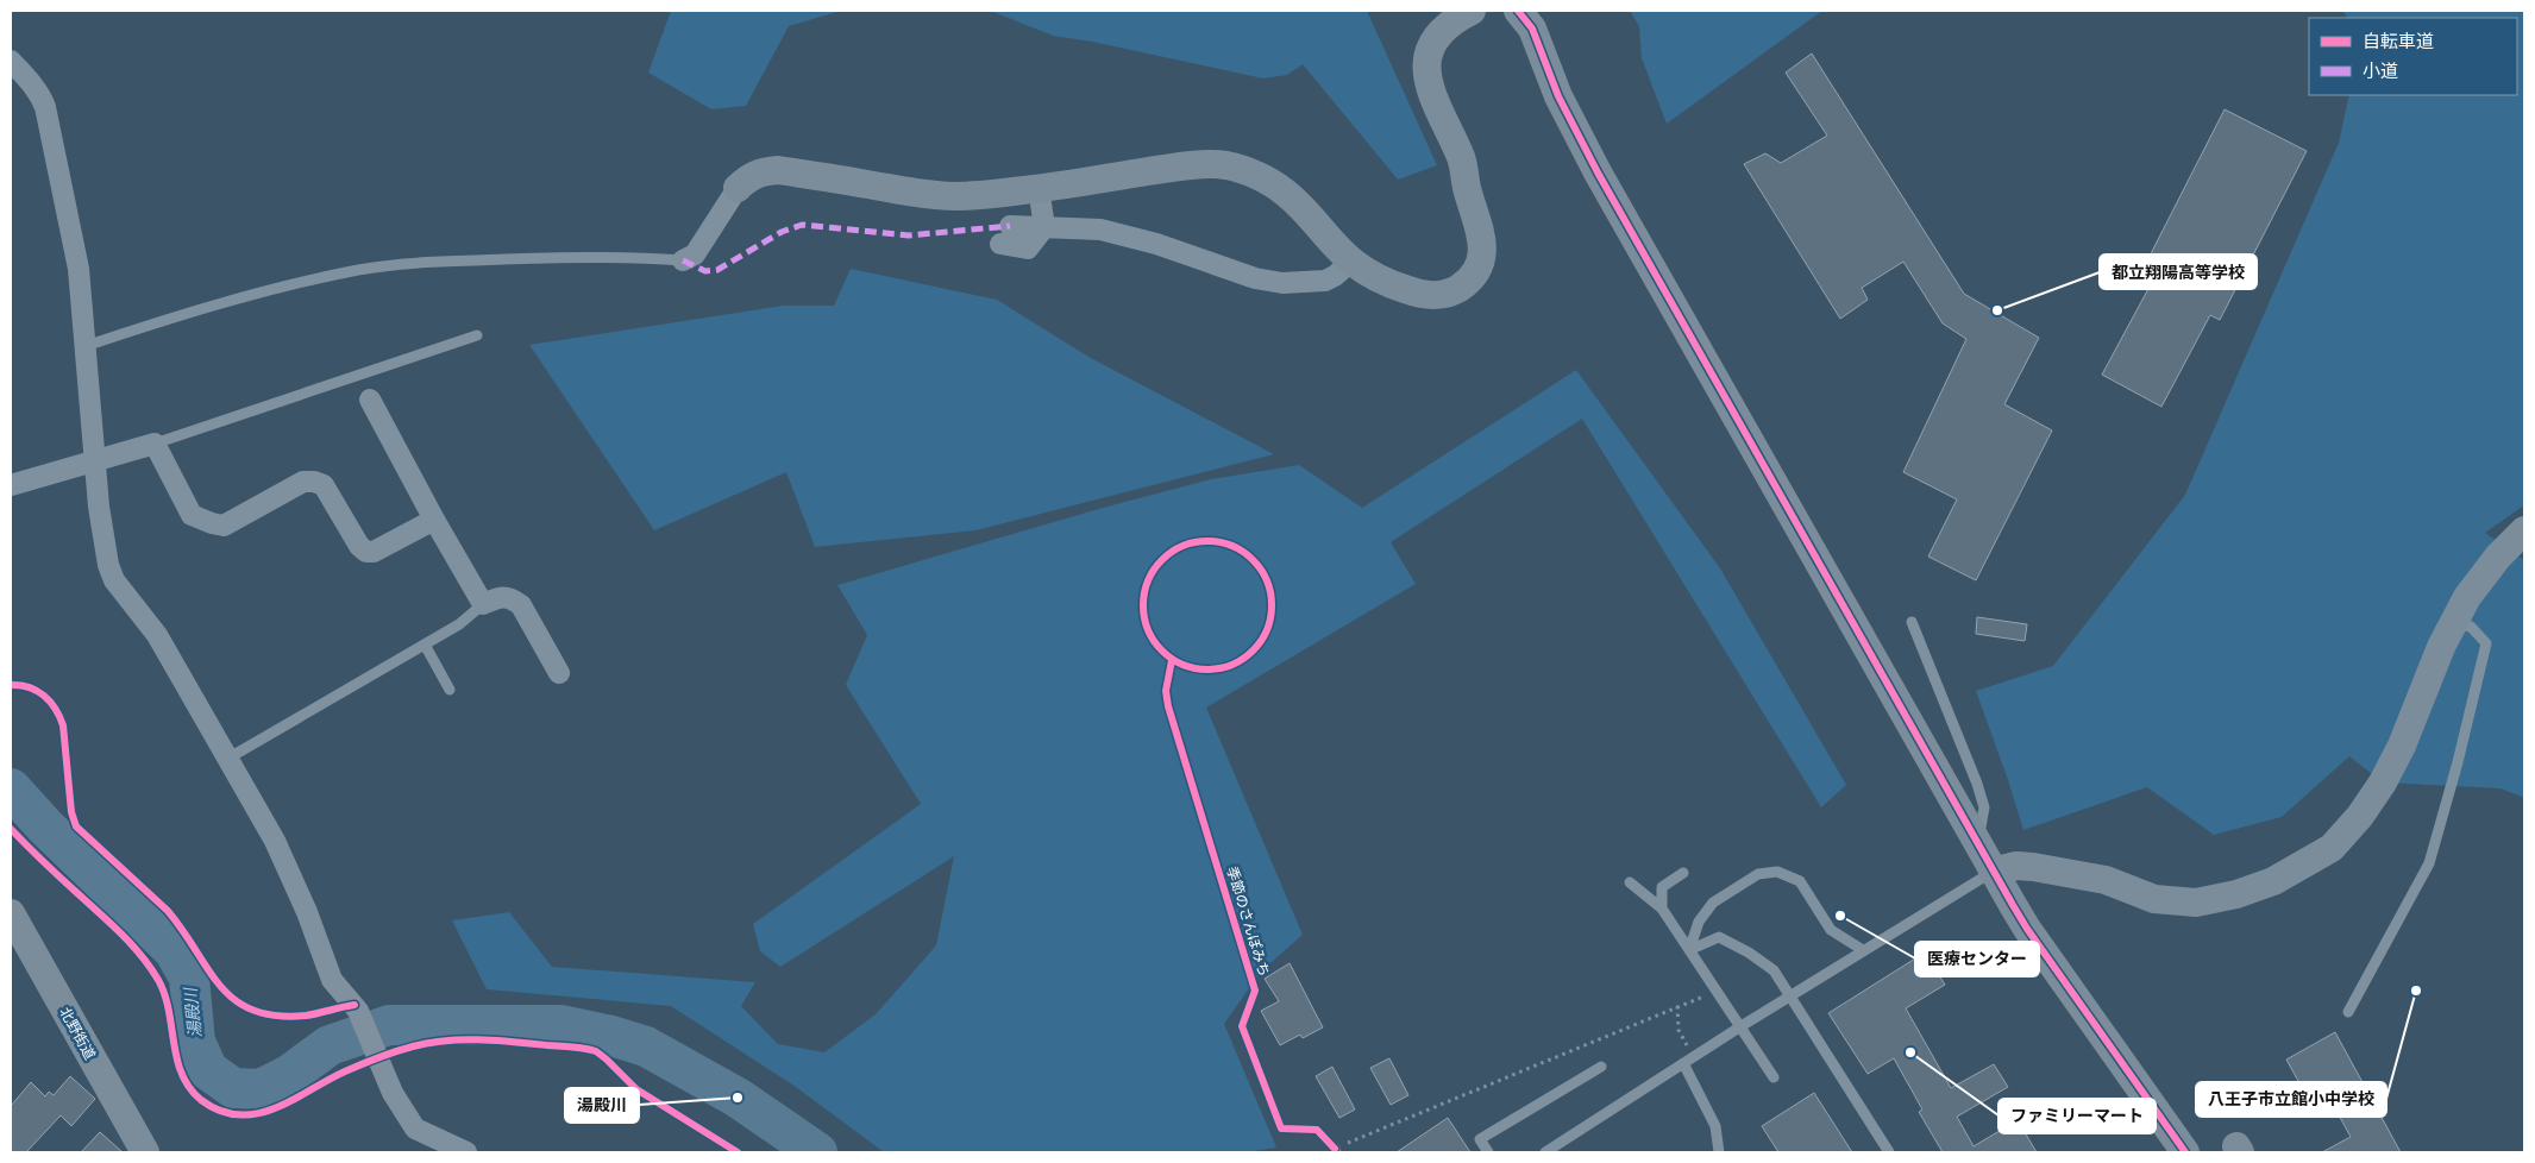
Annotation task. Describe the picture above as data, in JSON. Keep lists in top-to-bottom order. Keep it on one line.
{"streets":{"street":["北野街道"],"cycle path":["季節のさんぽみち"]},"water":["湯殿川"],"places":["都立翔陽高等学校","医療センター","八王子市立館小中学校","ファミリーマート","湯殿川"],"legend":["自転車道","小道"]}
